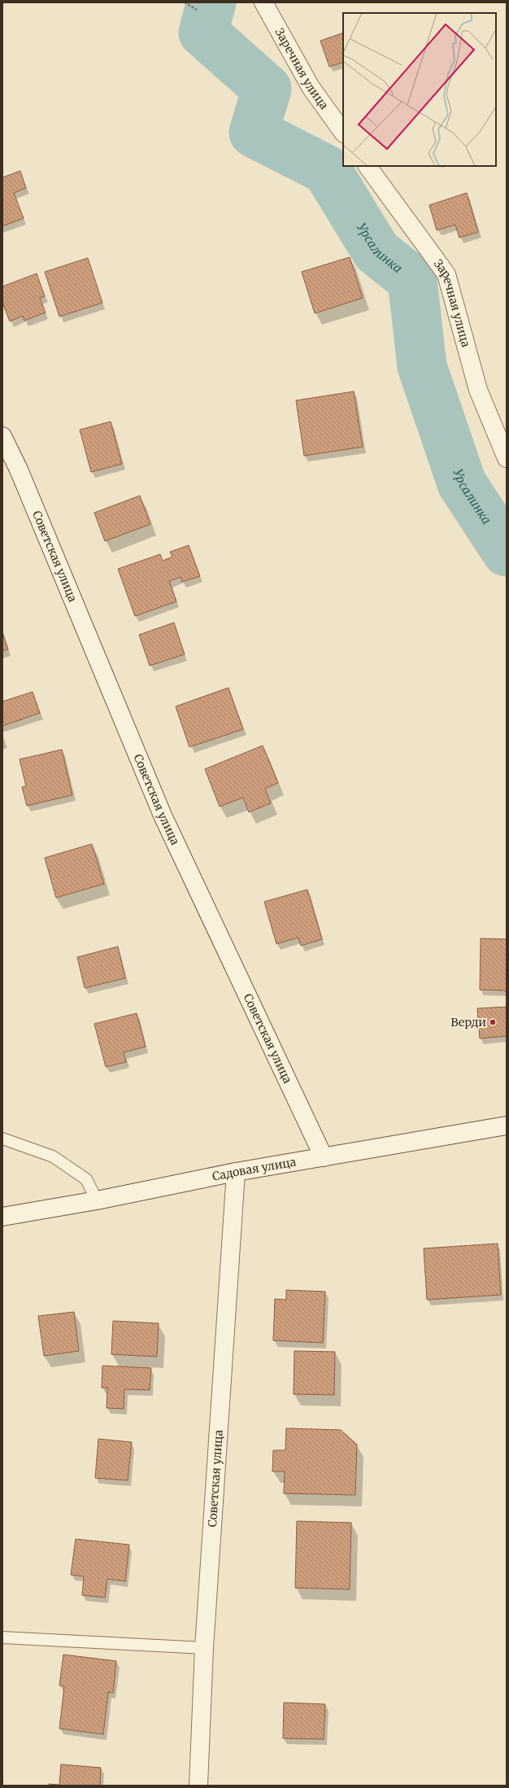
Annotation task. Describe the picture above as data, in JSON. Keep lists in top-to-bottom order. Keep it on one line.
{"streets":{"street":["Заречная улица","Советская улица","Садовая улица"]},"crossings":[["Советская улица","Садовая улица"]],"water":["Урсалинка"],"places":["Верди"]}
